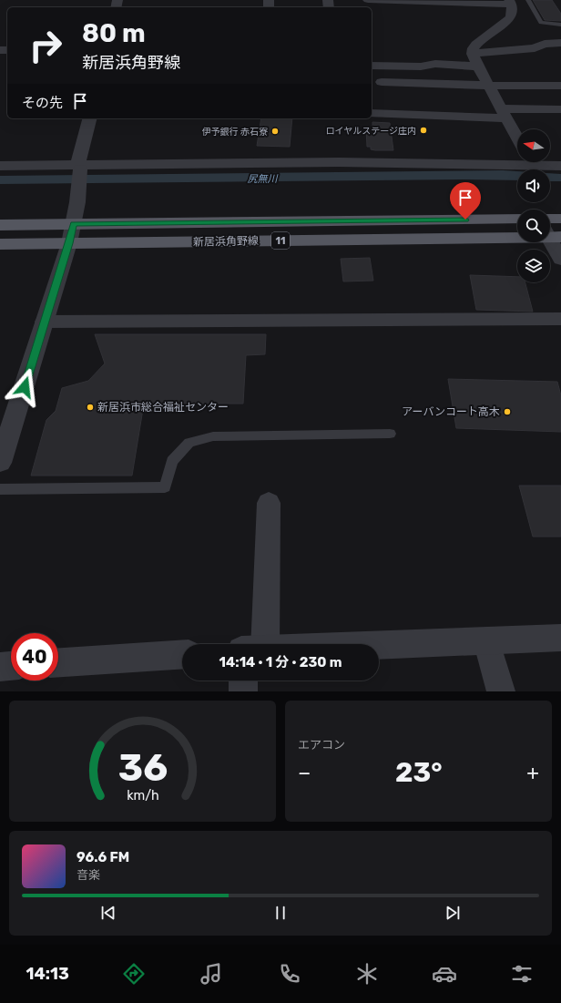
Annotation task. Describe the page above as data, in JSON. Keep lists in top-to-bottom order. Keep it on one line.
{"streets":{"main road":["11","新居浜角野線"]},"water":["尻無川"],"places":["ロイヤルステージ庄内","伊予銀行 赤石寮","新居浜市総合福祉センター","アーバンコート高木"],"north":"left","page":{"turn":["80 m","新居浜角野線"],"then":"その先","limit":"40","trip":"14:14 · 1 分 · 230 m","tile":"エアコン","heat":["−","23°","+"],"song":["96.6 FM","音楽"],"tabs":"14:13","gauge":["36","km/h"]}}
